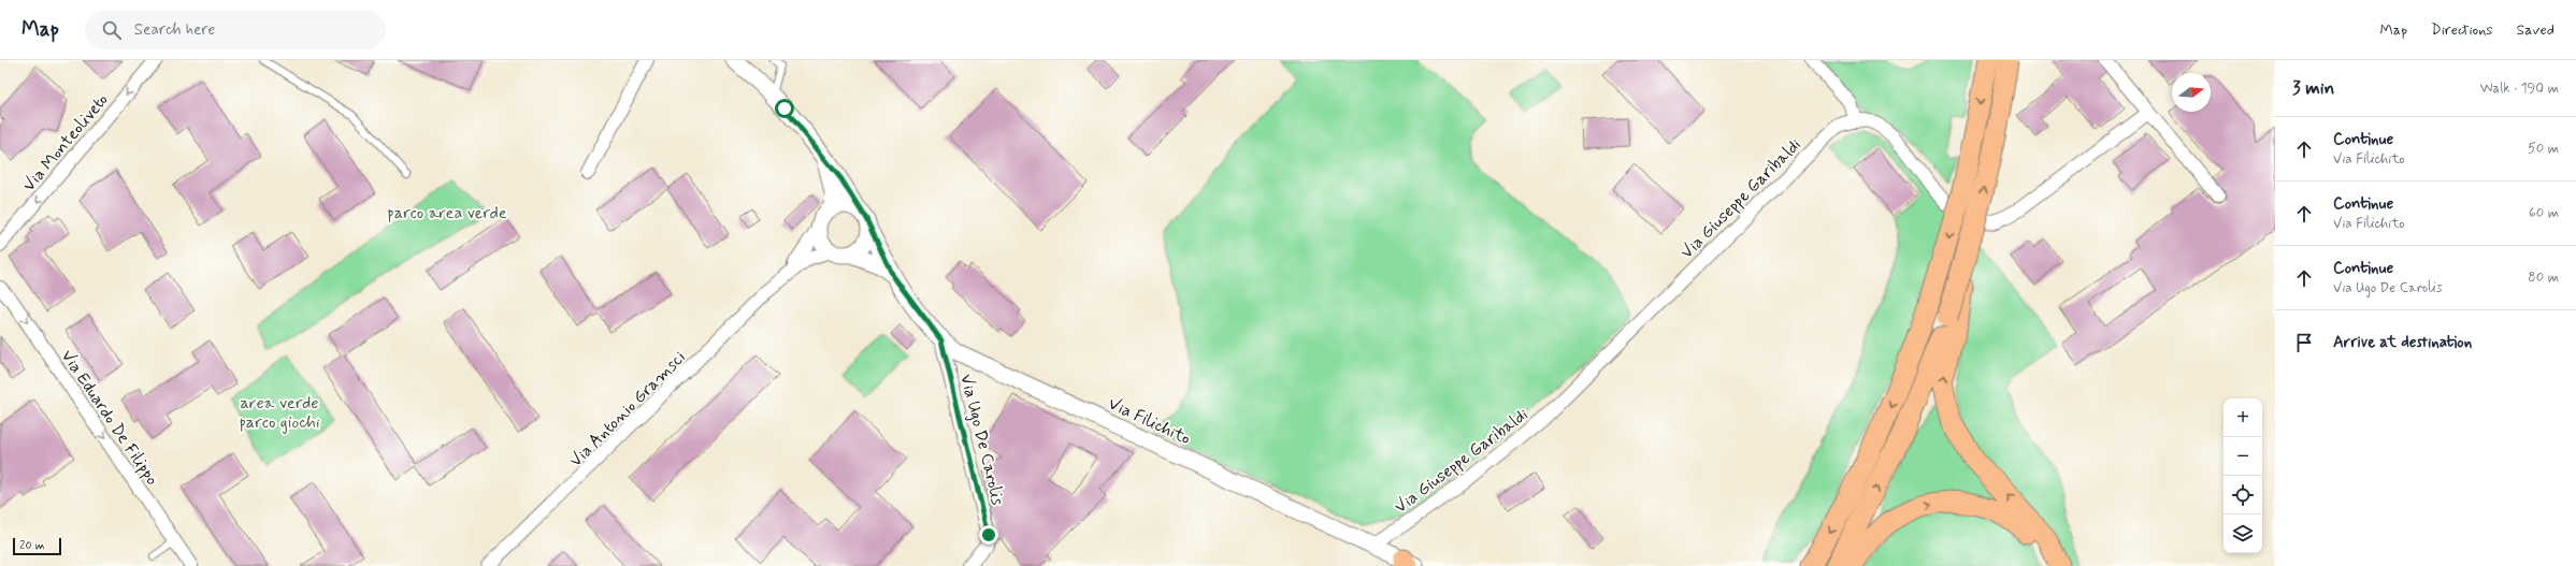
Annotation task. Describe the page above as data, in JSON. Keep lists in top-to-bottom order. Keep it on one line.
{"streets":{"street":["Via Monteoliveto","Via Giuseppe Garibaldi","Via Antonio Gramsci","Via Eduardo De Filippo","Via Filichito","Via Ugo De Carolis"]},"crossings":[["Via Giuseppe Garibaldi","Via Filichito"],["Via Antonio Gramsci","Via Filichito"],["Via Filichito","Via Ugo De Carolis"]],"one_way":["Via Monteoliveto","Via Eduardo De Filippo"],"parks":["parco area verde","area verde parco giochi"],"scale_bar":"20 m","north":"right","page":{"header":"Map","search":"Search here","nav":["Map","Directions","Saved"],"heading":["3 min","Walk · 190 m"],"list":[["Continue","Via Filichito","50 m"],["Continue","Via Filichito","60 m"],["Continue","Via Ugo De Carolis","80 m"],"Arrive at destination"],"map_buttons":["+","−"],"scale":"20 m"}}
